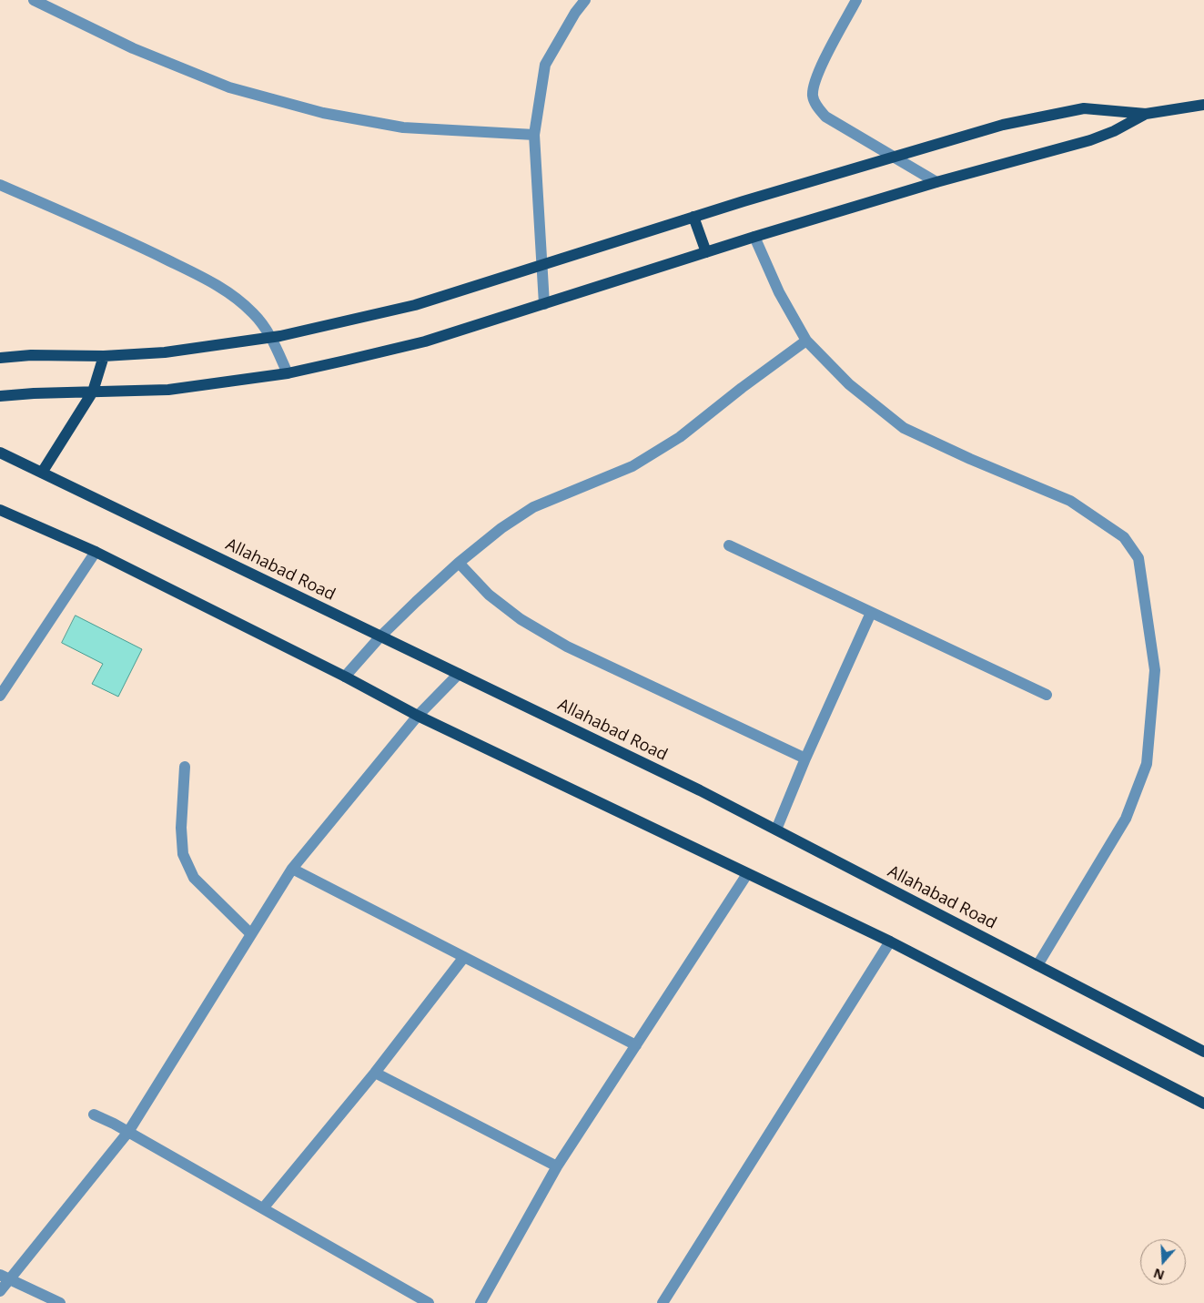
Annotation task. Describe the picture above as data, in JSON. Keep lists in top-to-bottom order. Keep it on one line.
{"streets":{"main road":["Allahabad Road"]},"north":"bottom"}
